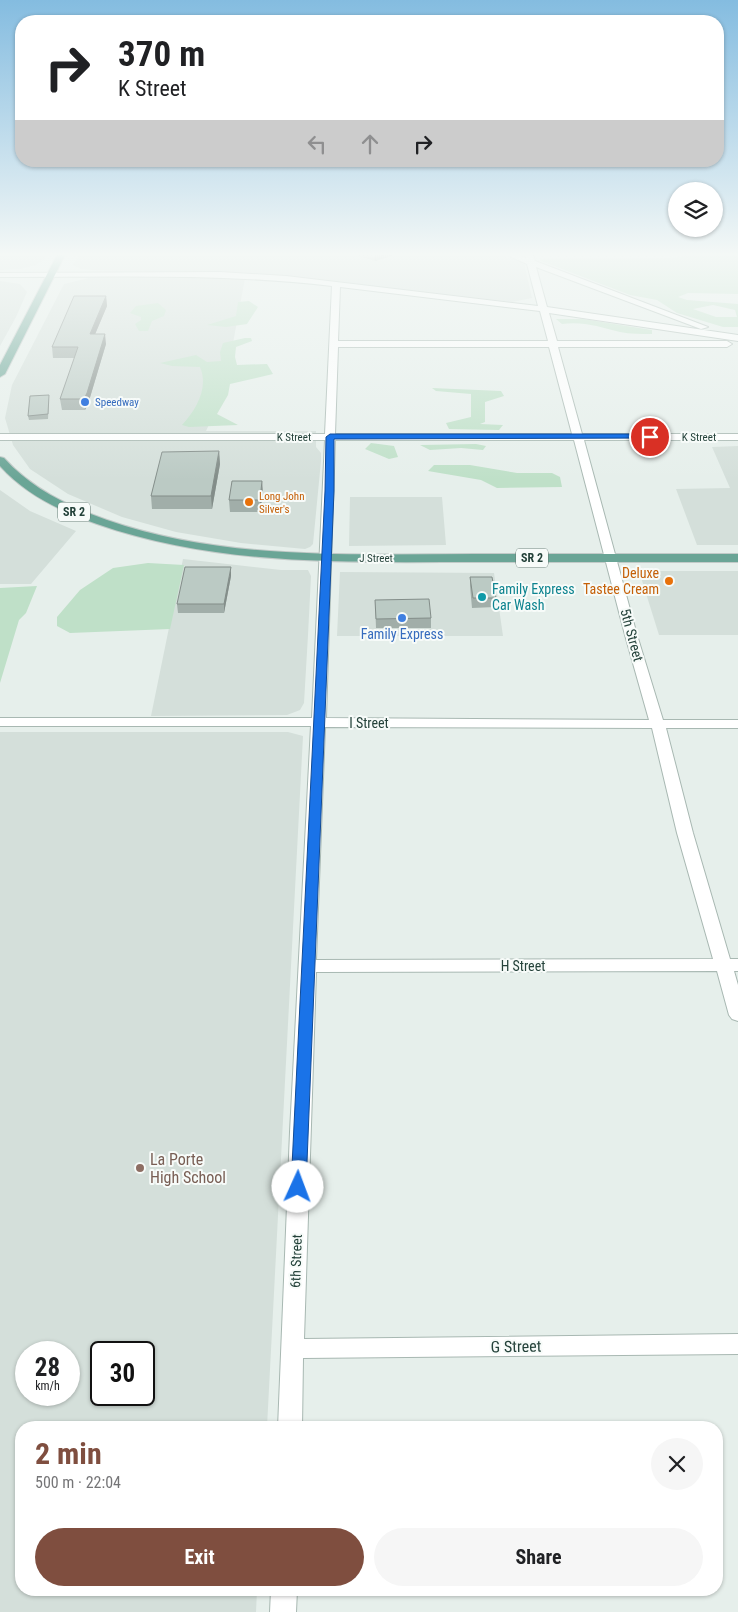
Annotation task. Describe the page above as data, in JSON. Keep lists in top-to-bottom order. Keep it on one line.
{"streets":{"main road":["SR 2","J Street"],"street":["K Street","5th Street","I Street","H Street","6th Street","G Street"]},"crossings":[["K Street","5th Street"],["K Street","6th Street"],["J Street","5th Street"],["J Street","6th Street"],["5th Street","I Street"],["5th Street","H Street"],["I Street","6th Street"],["H Street","6th Street"],["6th Street","G Street"]],"places":["Speedway","Long John Silver's","Deluxe Tastee Cream","Family Express Car Wash","Family Express","La Porte High School"],"page":{"turn":["370 m","K Street"],"speed":"28 km/h","limit":"30","heading":["2 min","500 m · 22:04"],"buttons":["Exit","Share"]}}
